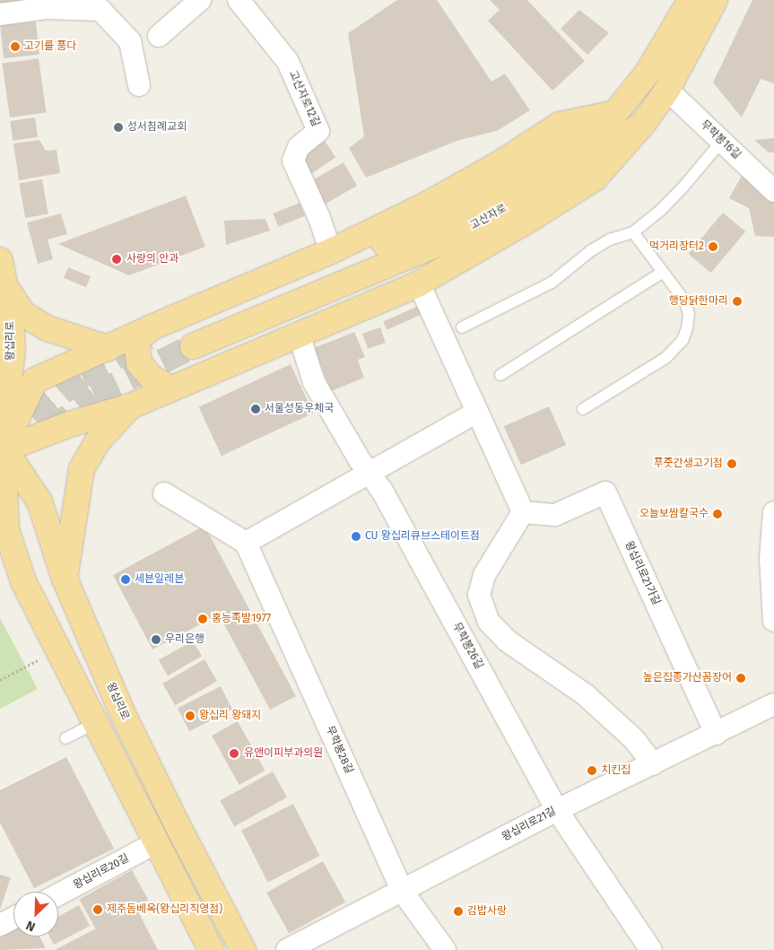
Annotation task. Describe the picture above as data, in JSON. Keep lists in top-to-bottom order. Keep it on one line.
{"streets":{"main road":["고산자로","왕십리로"],"street":["고산자로12길","무학봉16길","왕십리로21가길","무학봉26길","무학봉28길","왕십리로21길","왕십리로20길"]},"crossings":[["무학봉16길","고산자로"],["왕십리로","왕십리로20길"],["왕십리로21가길","왕십리로21길"],["무학봉26길","왕십리로21길"],["무학봉28길","왕십리로21길"]],"places":["고기를 품다","성서침례교회","먹거리장터2","사랑의 안과","행당닭한마리","서울성동우체국","푸줏간생고기점","오늘보쌈칼국수","CU 왕십리큐브스테이트점","세븐일레븐","홍능족발1977","우리은행","높은집종가산꼼장어","왕십리 왕돼지","유앤이피부과의원","치킨집","제주돔베옥(왕십리직영점)","김밥사랑"],"north":"bottom left"}
